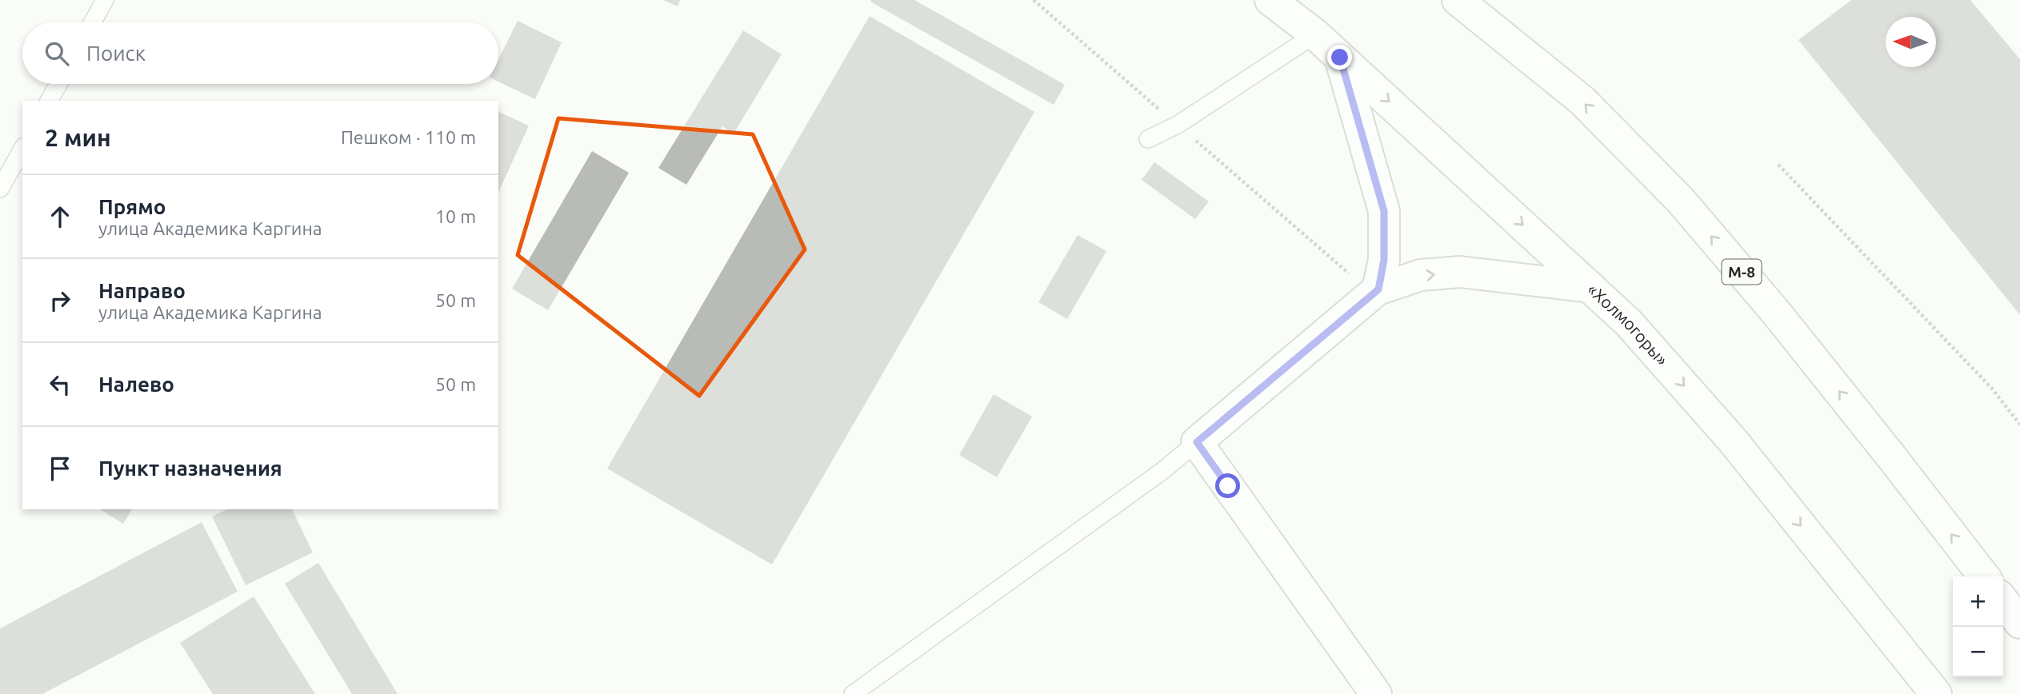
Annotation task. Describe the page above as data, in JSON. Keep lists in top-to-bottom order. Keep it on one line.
{"streets":{"main road":["М-8","«Холмогоры»"]},"north":"left","page":{"search":"Поиск","heading":["2 мин","Пешком · 110 m"],"list":[["Прямо","улица Академика Каргина","10 m"],["Направо","улица Академика Каргина","50 m"],["Налево","50 m"],"Пункт назначения"],"map_buttons":["+","−"]}}
